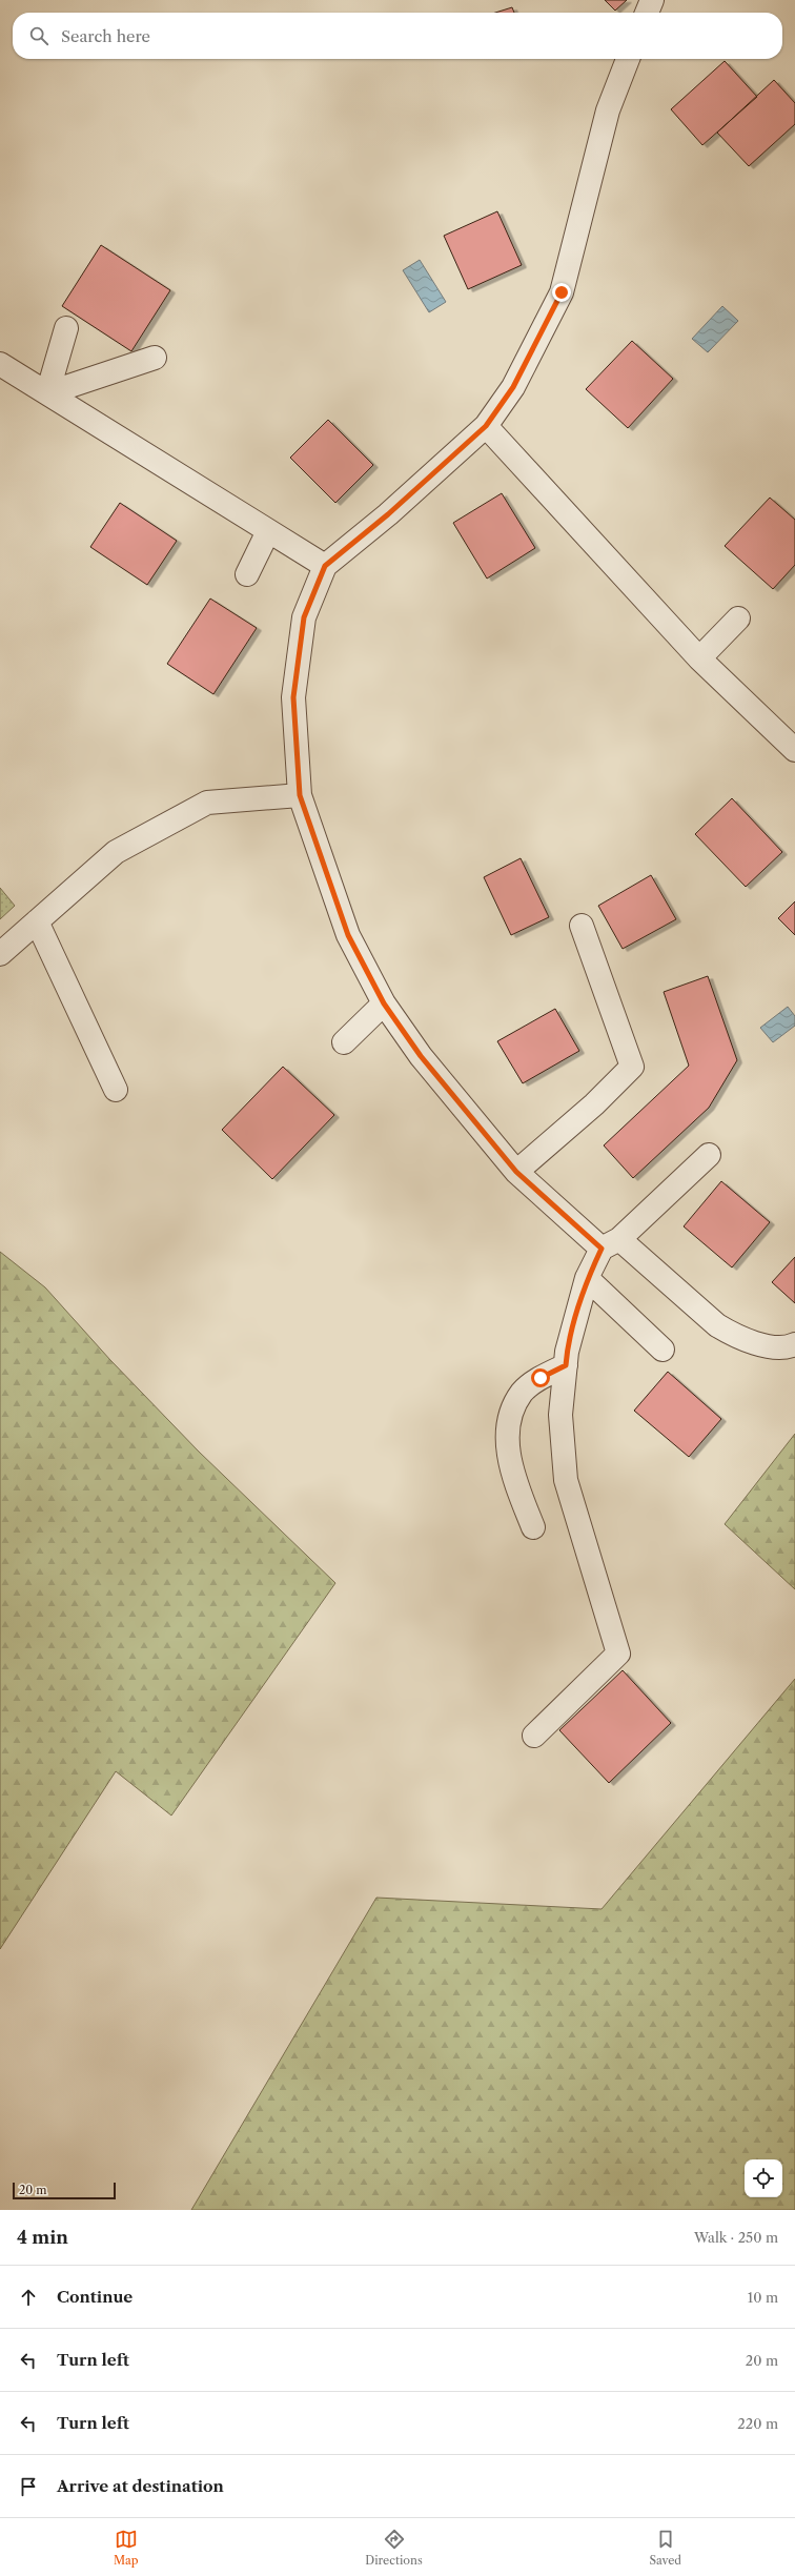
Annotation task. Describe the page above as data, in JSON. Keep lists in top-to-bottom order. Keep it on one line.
{"scale_bar":"20 m","page":{"search":"Search here","scale":"20 m","heading":["4 min","Walk · 250 m"],"list":[["Continue","10 m"],["Turn left","20 m"],["Turn left","220 m"],"Arrive at destination"],"nav":["Map","Directions","Saved"]}}
